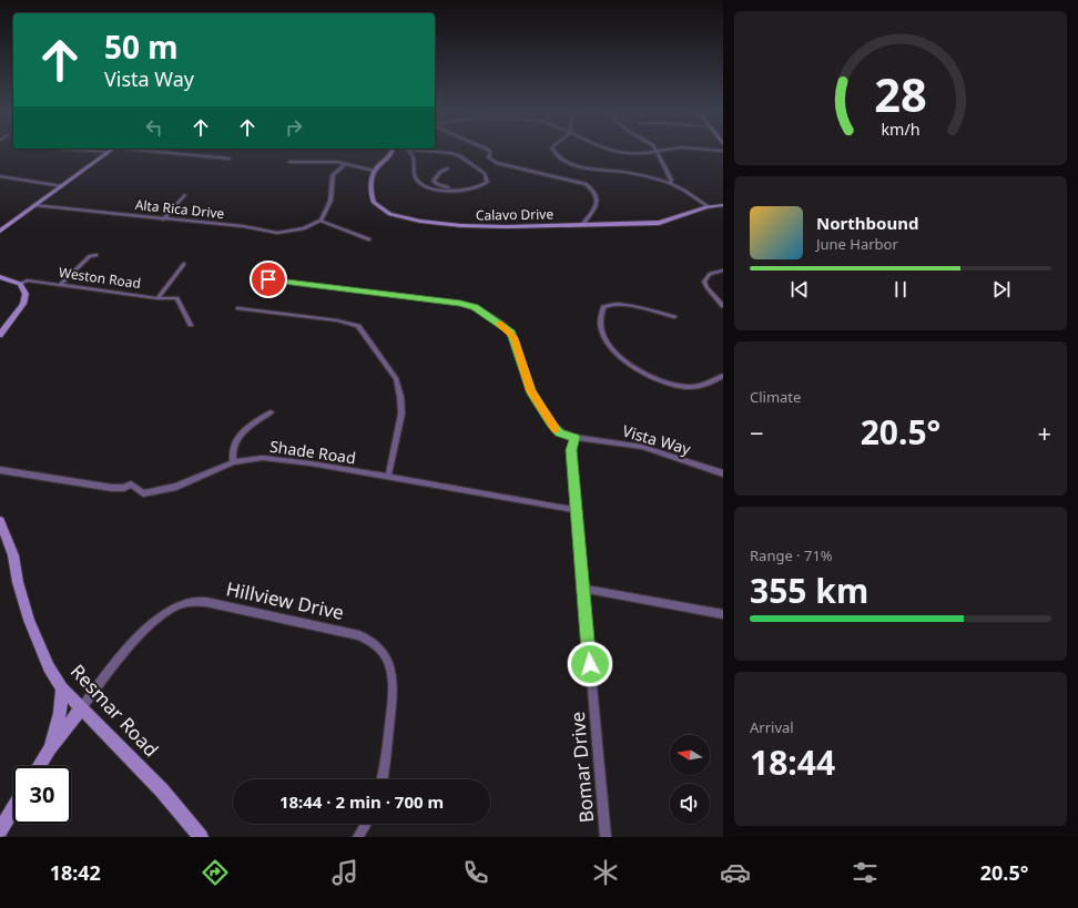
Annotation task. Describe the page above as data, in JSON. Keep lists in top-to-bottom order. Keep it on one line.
{"streets":{"street":["Alta Rica Drive","Calavo Drive","Weston Road","Vista Way","Shade Road","Hillview Drive","Resmar Road","Bomar Drive"]},"crossings":[["Hillview Drive","Resmar Road"]],"north":"left","page":{"turn":["50 m","Vista Way"],"song":["Northbound","June Harbor"],"tile":["Climate",["Range · 71%","355 km"],["Arrival","18:44"]],"heat":["−","20.5°","+"],"limit":"30","trip":"18:44 · 2 min · 700 m","tabs":["18:42","20.5°"],"gauge":["28","km/h"]}}
